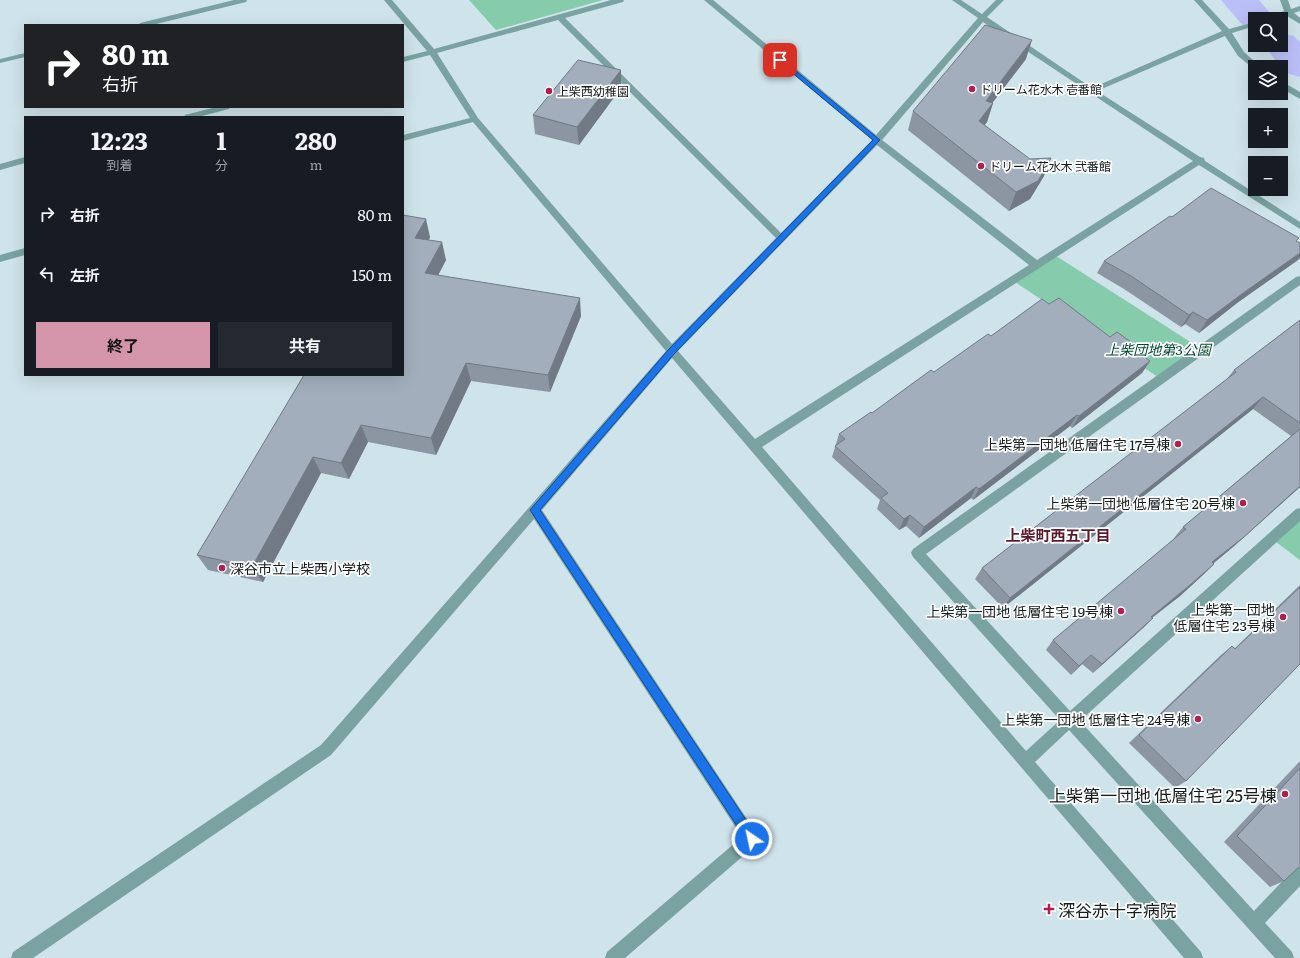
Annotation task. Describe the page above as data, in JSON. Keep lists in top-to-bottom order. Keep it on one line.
{"districts":["上柴町西五丁目"],"parks":["上柴団地第3公園"],"places":{"other":["ドリーム花水木 壱番館","上柴西幼稚園","ドリーム花水木 弐番館","上柴第一団地 低層住宅 17号棟","上柴第一団地 低層住宅 20号棟","深谷市立上柴西小学校","上柴第一団地 低層住宅 19号棟","上柴第一団地 低層住宅 23号棟","上柴第一団地 低層住宅 24号棟","上柴第一団地 低層住宅 25号棟"],"health":["深谷赤十字病院"]},"page":{"map_buttons":["+","−"],"turn":["80 m","右折"],"eta":["12:23","到着","1","分","280","m"],"list":[{"name":"右折","value":"80 m"},{"name":"左折","value":"150 m"}],"buttons":["終了","共有"]}}
